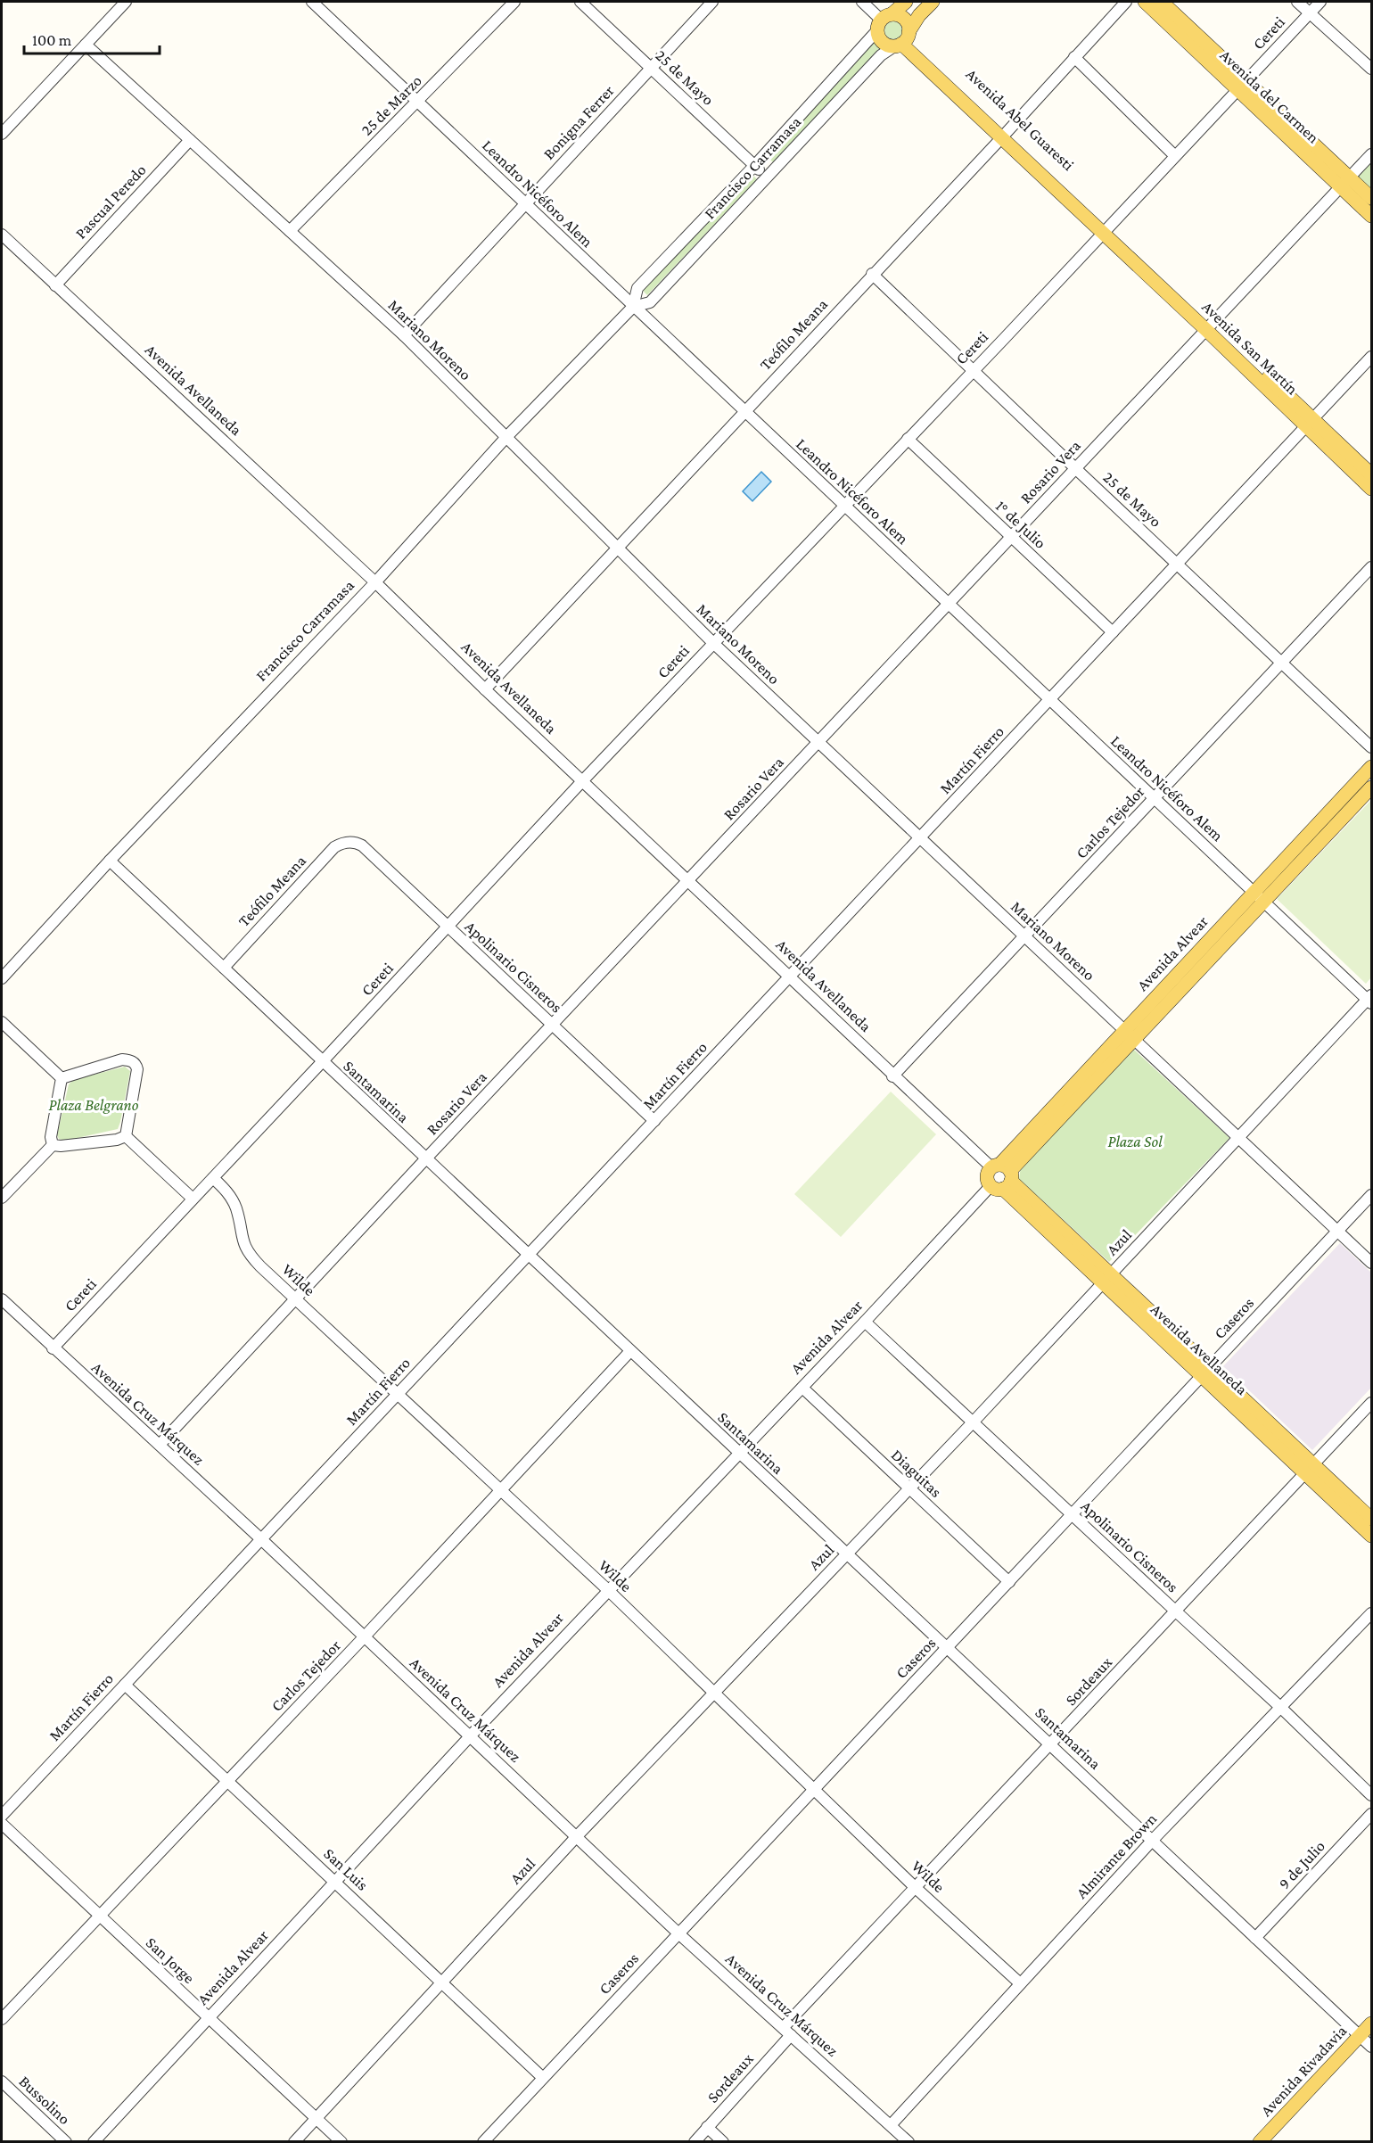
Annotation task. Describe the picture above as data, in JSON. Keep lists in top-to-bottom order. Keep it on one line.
{"streets":{"main road":["Avenida del Carmen","Avenida Abel Guaresti","Francisco Carramasa","Avenida San Martín","Avenida Avellaneda","Avenida Alvear","Avenida Rivadavia"],"street":["Cereti","25 de Mayo","25 de Marzo","Bonigna Ferrer","Leandro Nicéforo Alem","Pascual Peredo","Teófilo Meana","Mariano Moreno","Rosario Vera","1° de Julio","Martín Fierro","Carlos Tejedor","Apolinario Cisneros","Santamarina","Azul","Wilde","Caseros","Avenida Cruz Márquez","Diaguitas","Sordeaux","Almirante Brown","9 de Julio","San Luis","San Jorge","Bussolino"]},"crossings":[["Cereti","25 de Mayo"],["Cereti","Avenida del Carmen"],["Cereti","Avenida Abel Guaresti"],["Cereti","Leandro Nicéforo Alem"],["Cereti","Mariano Moreno"],["Cereti","Avenida San Martín"],["Cereti","Avenida Avellaneda"],["Cereti","1° de Julio"],["Cereti","Apolinario Cisneros"],["Cereti","Santamarina"],["Cereti","Wilde"],["Cereti","Avenida Cruz Márquez"],["25 de Mayo","Bonigna Ferrer"],["25 de Mayo","Francisco Carramasa"],["25 de Mayo","Teófilo Meana"],["25 de Mayo","Rosario Vera"],["25 de Mayo","Martín Fierro"],["25 de Mayo","Carlos Tejedor"],["Avenida del Carmen","Rosario Vera"],["25 de Marzo","Leandro Nicéforo Alem"],["25 de Marzo","Mariano Moreno"],["Avenida Abel Guaresti","Francisco Carramasa"],["Avenida Abel Guaresti","Teófilo Meana"],["Avenida Abel Guaresti","Avenida San Martín"],["Bonigna Ferrer","Leandro Nicéforo Alem"],["Bonigna Ferrer","Mariano Moreno"],["Francisco Carramasa","Leandro Nicéforo Alem"],["Francisco Carramasa","Mariano Moreno"],["Francisco Carramasa","Avenida Avellaneda"],["Francisco Carramasa","Santamarina"],["Leandro Nicéforo Alem","Teófilo Meana"],["Leandro Nicéforo Alem","Rosario Vera"],["Leandro Nicéforo Alem","Martín Fierro"],["Leandro Nicéforo Alem","Carlos Tejedor"],["Leandro Nicéforo Alem","Avenida Alvear"],["Leandro Nicéforo Alem","Azul"],["Pascual Peredo","Mariano Moreno"],["Pascual Peredo","Avenida Avellaneda"],["Teófilo Meana","Mariano Moreno"],["Teófilo Meana","Avenida Avellaneda"],["Teófilo Meana","Apolinario Cisneros"],["Teófilo Meana","Santamarina"],["Mariano Moreno","Rosario Vera"],["Mariano Moreno","Martín Fierro"],["Mariano Moreno","Carlos Tejedor"],["Mariano Moreno","Avenida Alvear"],["Mariano Moreno","Azul"],["Mariano Moreno","Caseros"],["Avenida San Martín","Rosario Vera"],["Avenida San Martín","Martín Fierro"],["Avenida Avellaneda","Rosario Vera"],["Avenida Avellaneda","Martín Fierro"],["Avenida Avellaneda","Carlos Tejedor"],["Avenida Avellaneda","Avenida Alvear"],["Avenida Avellaneda","Azul"],["Avenida Avellaneda","Caseros"],["Avenida Avellaneda","Sordeaux"],["Rosario Vera","1° de Julio"],["Rosario Vera","Apolinario Cisneros"],["Rosario Vera","Santamarina"],["Rosario Vera","Wilde"],["Rosario Vera","Avenida Cruz Márquez"],["1° de Julio","Martín Fierro"],["Martín Fierro","Apolinario Cisneros"],["Martín Fierro","Santamarina"],["Martín Fierro","Wilde"],["Martín Fierro","Avenida Cruz Márquez"],["Martín Fierro","San Luis"],["Carlos Tejedor","Santamarina"],["Carlos Tejedor","Wilde"],["Carlos Tejedor","Avenida Cruz Márquez"],["Carlos Tejedor","San Luis"],["Carlos Tejedor","San Jorge"],["Avenida Alvear","Apolinario Cisneros"],["Avenida Alvear","Santamarina"],["Avenida Alvear","Wilde"],["Avenida Alvear","Avenida Cruz Márquez"],["Avenida Alvear","Diaguitas"],["Avenida Alvear","San Luis"],["Avenida Alvear","San Jorge"],["Apolinario Cisneros","Azul"],["Apolinario Cisneros","Caseros"],["Apolinario Cisneros","Sordeaux"],["Apolinario Cisneros","Almirante Brown"],["Santamarina","Azul"],["Santamarina","Caseros"],["Santamarina","Sordeaux"],["Santamarina","Almirante Brown"],["Santamarina","9 de Julio"],["Santamarina","Avenida Rivadavia"],["Azul","Wilde"],["Azul","Avenida Cruz Márquez"],["Azul","Diaguitas"],["Azul","San Luis"],["Azul","San Jorge"],["Wilde","Caseros"],["Wilde","Sordeaux"],["Wilde","Almirante Brown"],["Caseros","Avenida Cruz Márquez"],["Caseros","Diaguitas"],["Caseros","San Luis"],["Avenida Cruz Márquez","Sordeaux"],["Avenida Cruz Márquez","Almirante Brown"]],"parks":["Plaza Belgrano","Plaza Sol"],"scale_bar":"100 m"}
